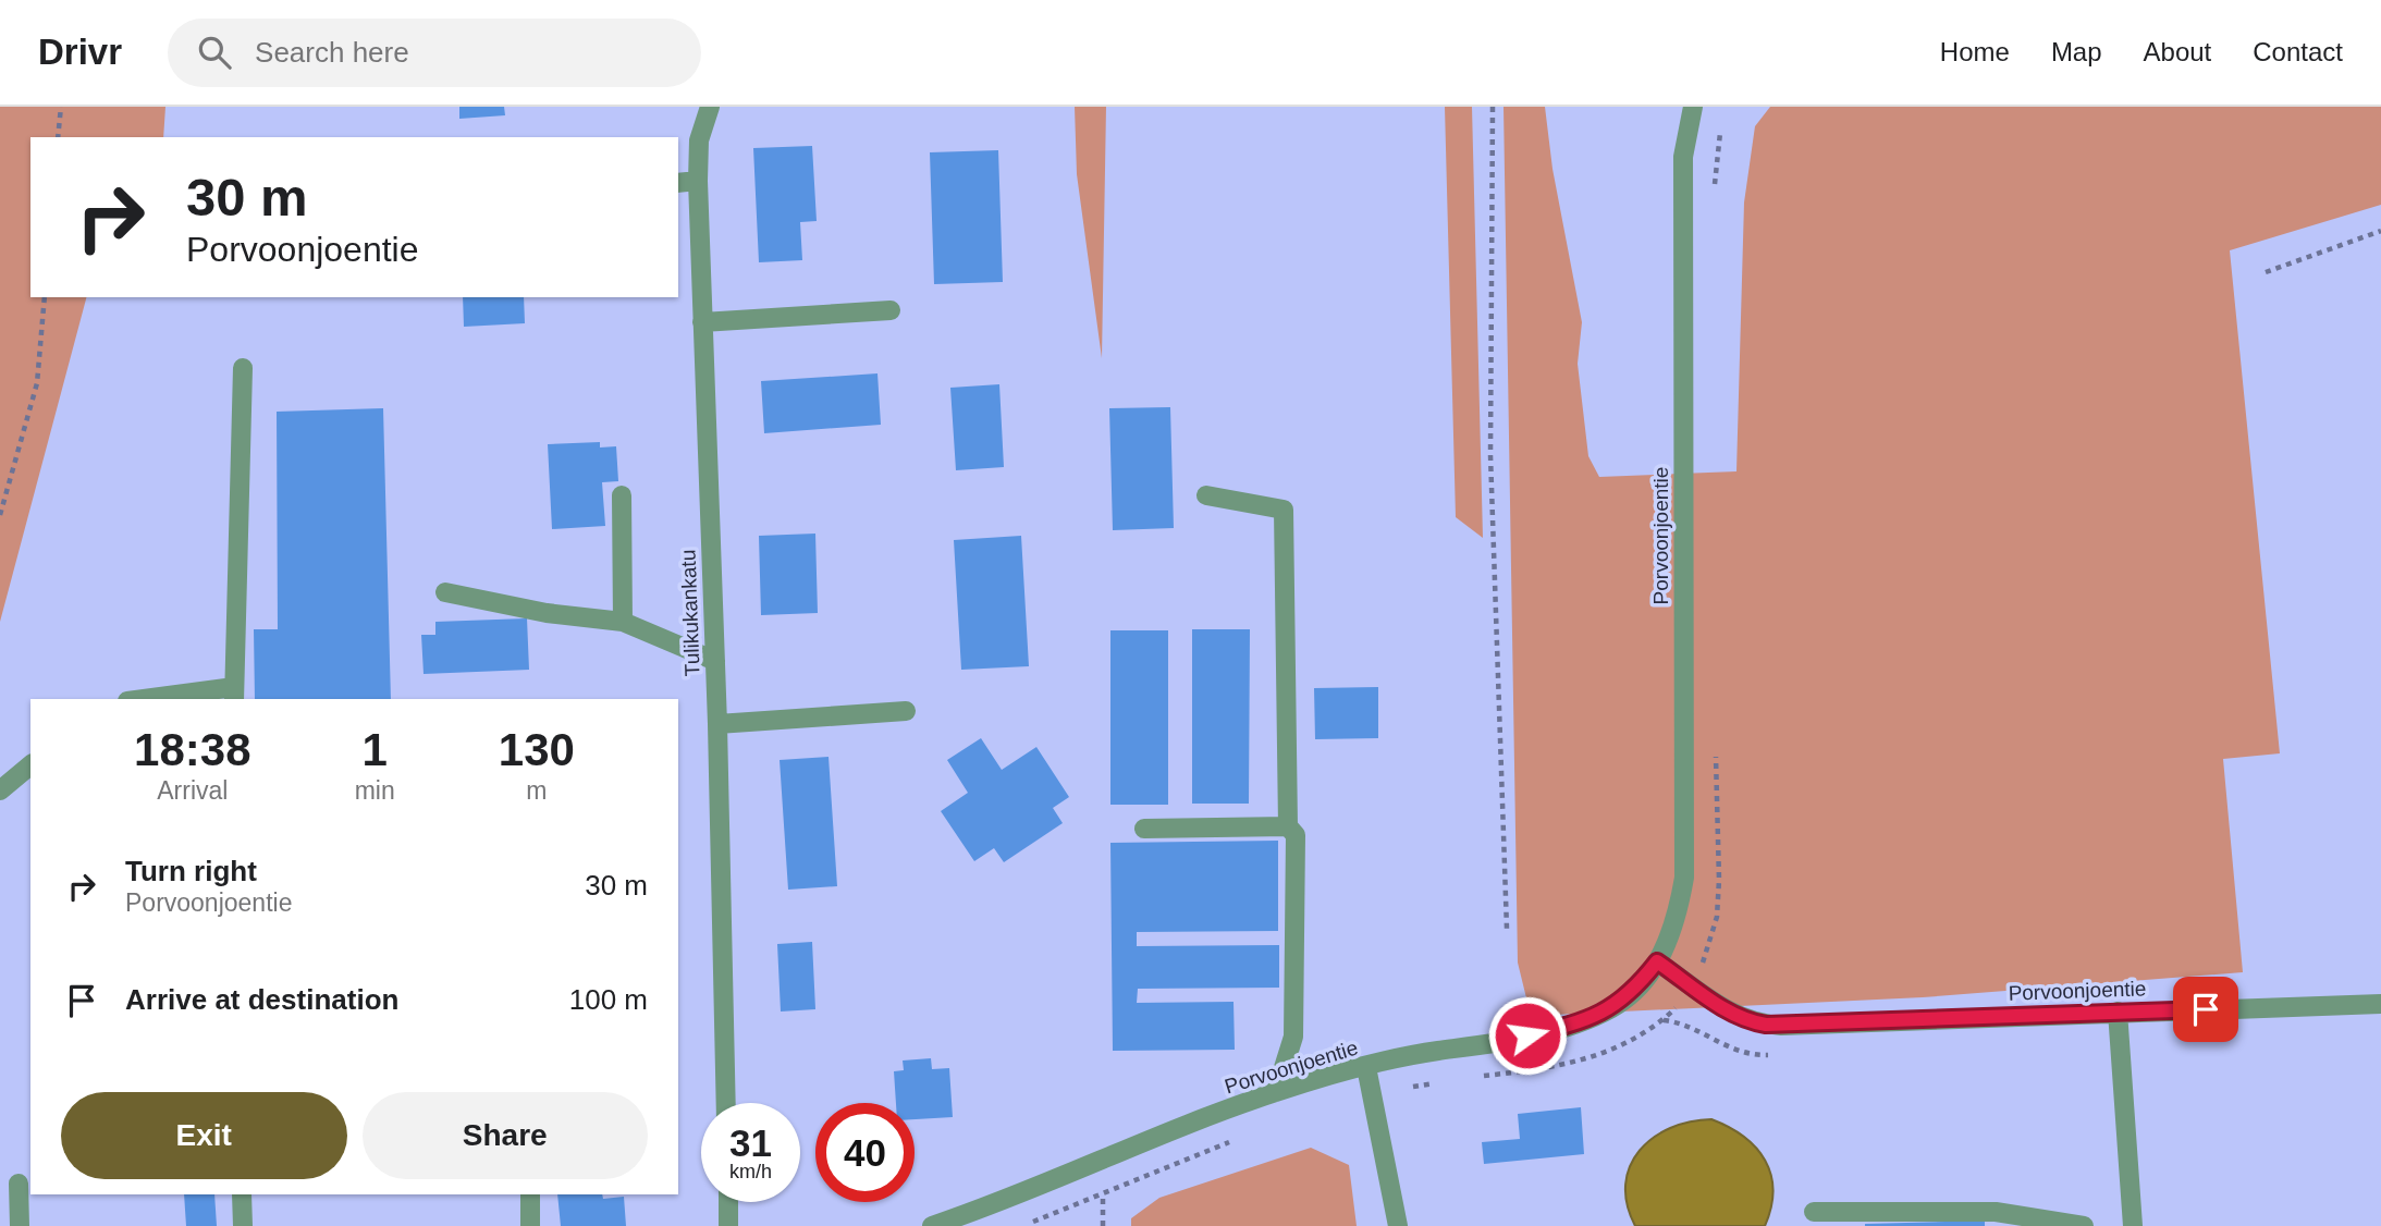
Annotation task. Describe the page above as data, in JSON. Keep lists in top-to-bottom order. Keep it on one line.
{"streets":{"street":["Porvoonjoentie","Tulikukankatu"]},"page":{"header":"Drivr","search":"Search here","nav":["Home","Map","About","Contact"],"turn":["30 m","Porvoonjoentie"],"eta":["18:38","Arrival","1","min","130","m"],"list":[{"name":"Turn right","note":"Porvoonjoentie","value":"30 m"},{"name":"Arrive at destination","value":"100 m"}],"buttons":["Exit","Share"],"speed":"31 km/h","limit":"40"}}
